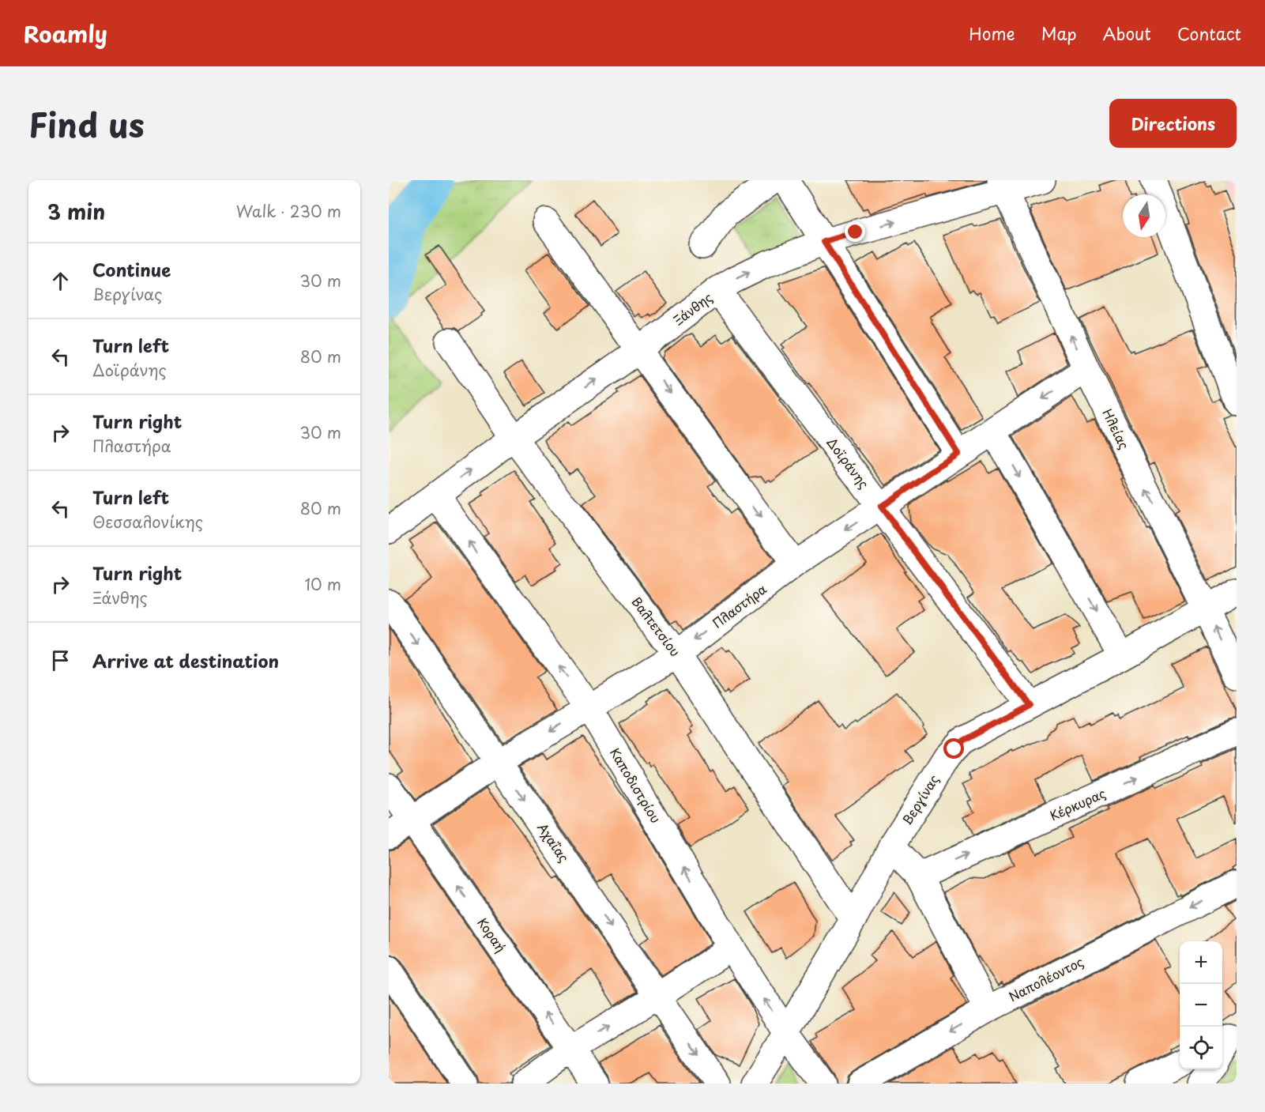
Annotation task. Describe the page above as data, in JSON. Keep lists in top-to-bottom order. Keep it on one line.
{"streets":{"street":["Ξάνθης","Ηλείας","Δοϊράνης","Πλαστήρα","Βαλτετσίου","Καποδιστρίου","Βεργίνας","Κέρκυρας","Αχαΐας","Κοραή","Ναπολέοντος"]},"crossings":[["Ξάνθης","Ηλείας"],["Ξάνθης","Δοϊράνης"],["Ξάνθης","Βαλτετσίου"],["Ξάνθης","Καποδιστρίου"],["Ηλείας","Πλαστήρα"],["Ηλείας","Βεργίνας"],["Δοϊράνης","Πλαστήρα"],["Δοϊράνης","Βεργίνας"],["Πλαστήρα","Βαλτετσίου"],["Πλαστήρα","Καποδιστρίου"],["Πλαστήρα","Αχαΐας"],["Πλαστήρα","Κοραή"],["Βαλτετσίου","Βεργίνας"],["Καποδιστρίου","Βεργίνας"]],"one_way":["Ξάνθης","Πλαστήρα","Καποδιστρίου","Κέρκυρας","Αχαΐας","Ναπολέοντος"],"north":"bottom","page":{"header":"Roamly","nav":["Home","Map","About","Contact"],"title":"Find us","buttons":"Directions","heading":["3 min","Walk · 230 m"],"list":[["Continue","Βεργίνας","30 m"],["Turn left","Δοϊράνης","80 m"],["Turn right","Πλαστήρα","30 m"],["Turn left","Θεσσαλονίκης","80 m"],["Turn right","Ξάνθης","10 m"],"Arrive at destination"],"map_buttons":["+","−"]}}
